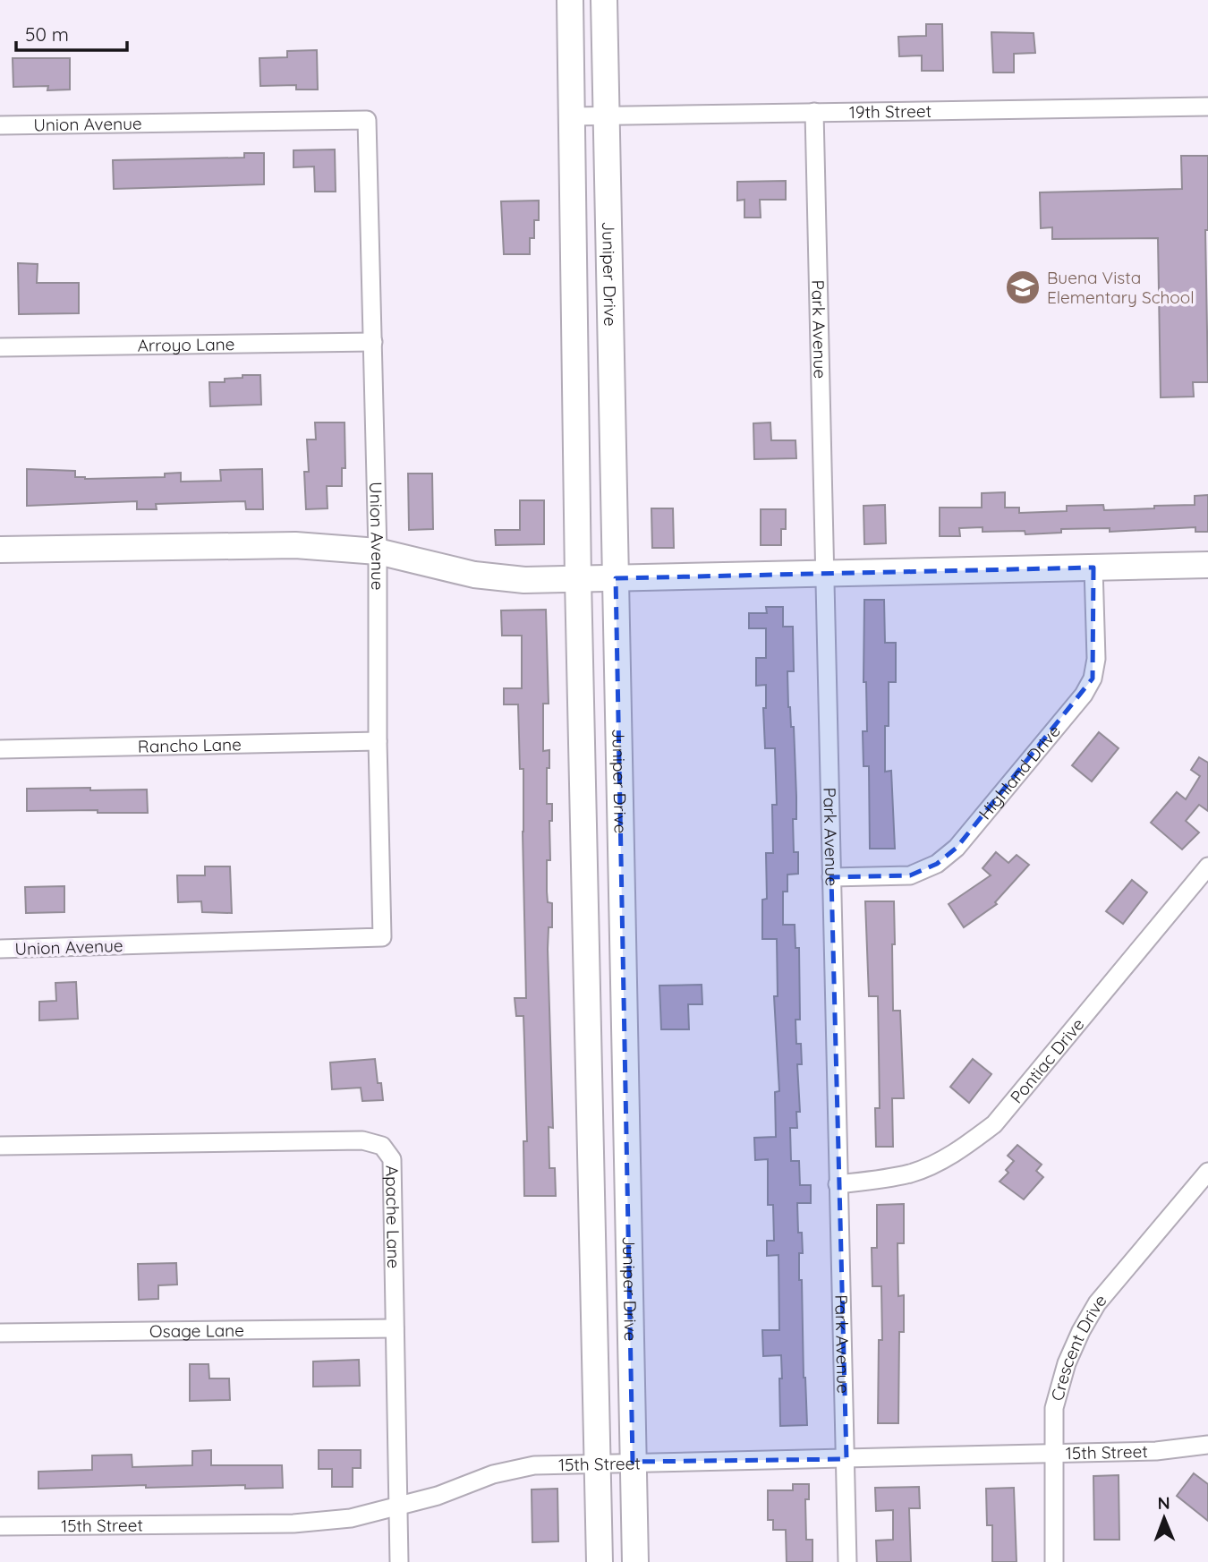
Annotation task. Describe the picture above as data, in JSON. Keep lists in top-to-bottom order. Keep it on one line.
{"streets":{"street":["19th Street","Union Avenue","Juniper Drive","Park Avenue","Arroyo Lane","Rancho Lane","Highland Drive","Pontiac Drive","Apache Lane","Osage Lane","Crescent Drive","15th Street"]},"crossings":[["19th Street","Juniper Drive"],["19th Street","Park Avenue"],["Union Avenue","Arroyo Lane"],["Union Avenue","Rancho Lane"],["Juniper Drive","15th Street"],["Park Avenue","Highland Drive"],["Park Avenue","Pontiac Drive"],["Park Avenue","15th Street"],["Apache Lane","Osage Lane"],["Apache Lane","15th Street"],["Crescent Drive","15th Street"]],"places":{"school or university":["Buena Vista Elementary School"]},"scale_bar":"50 m","north":"top"}
